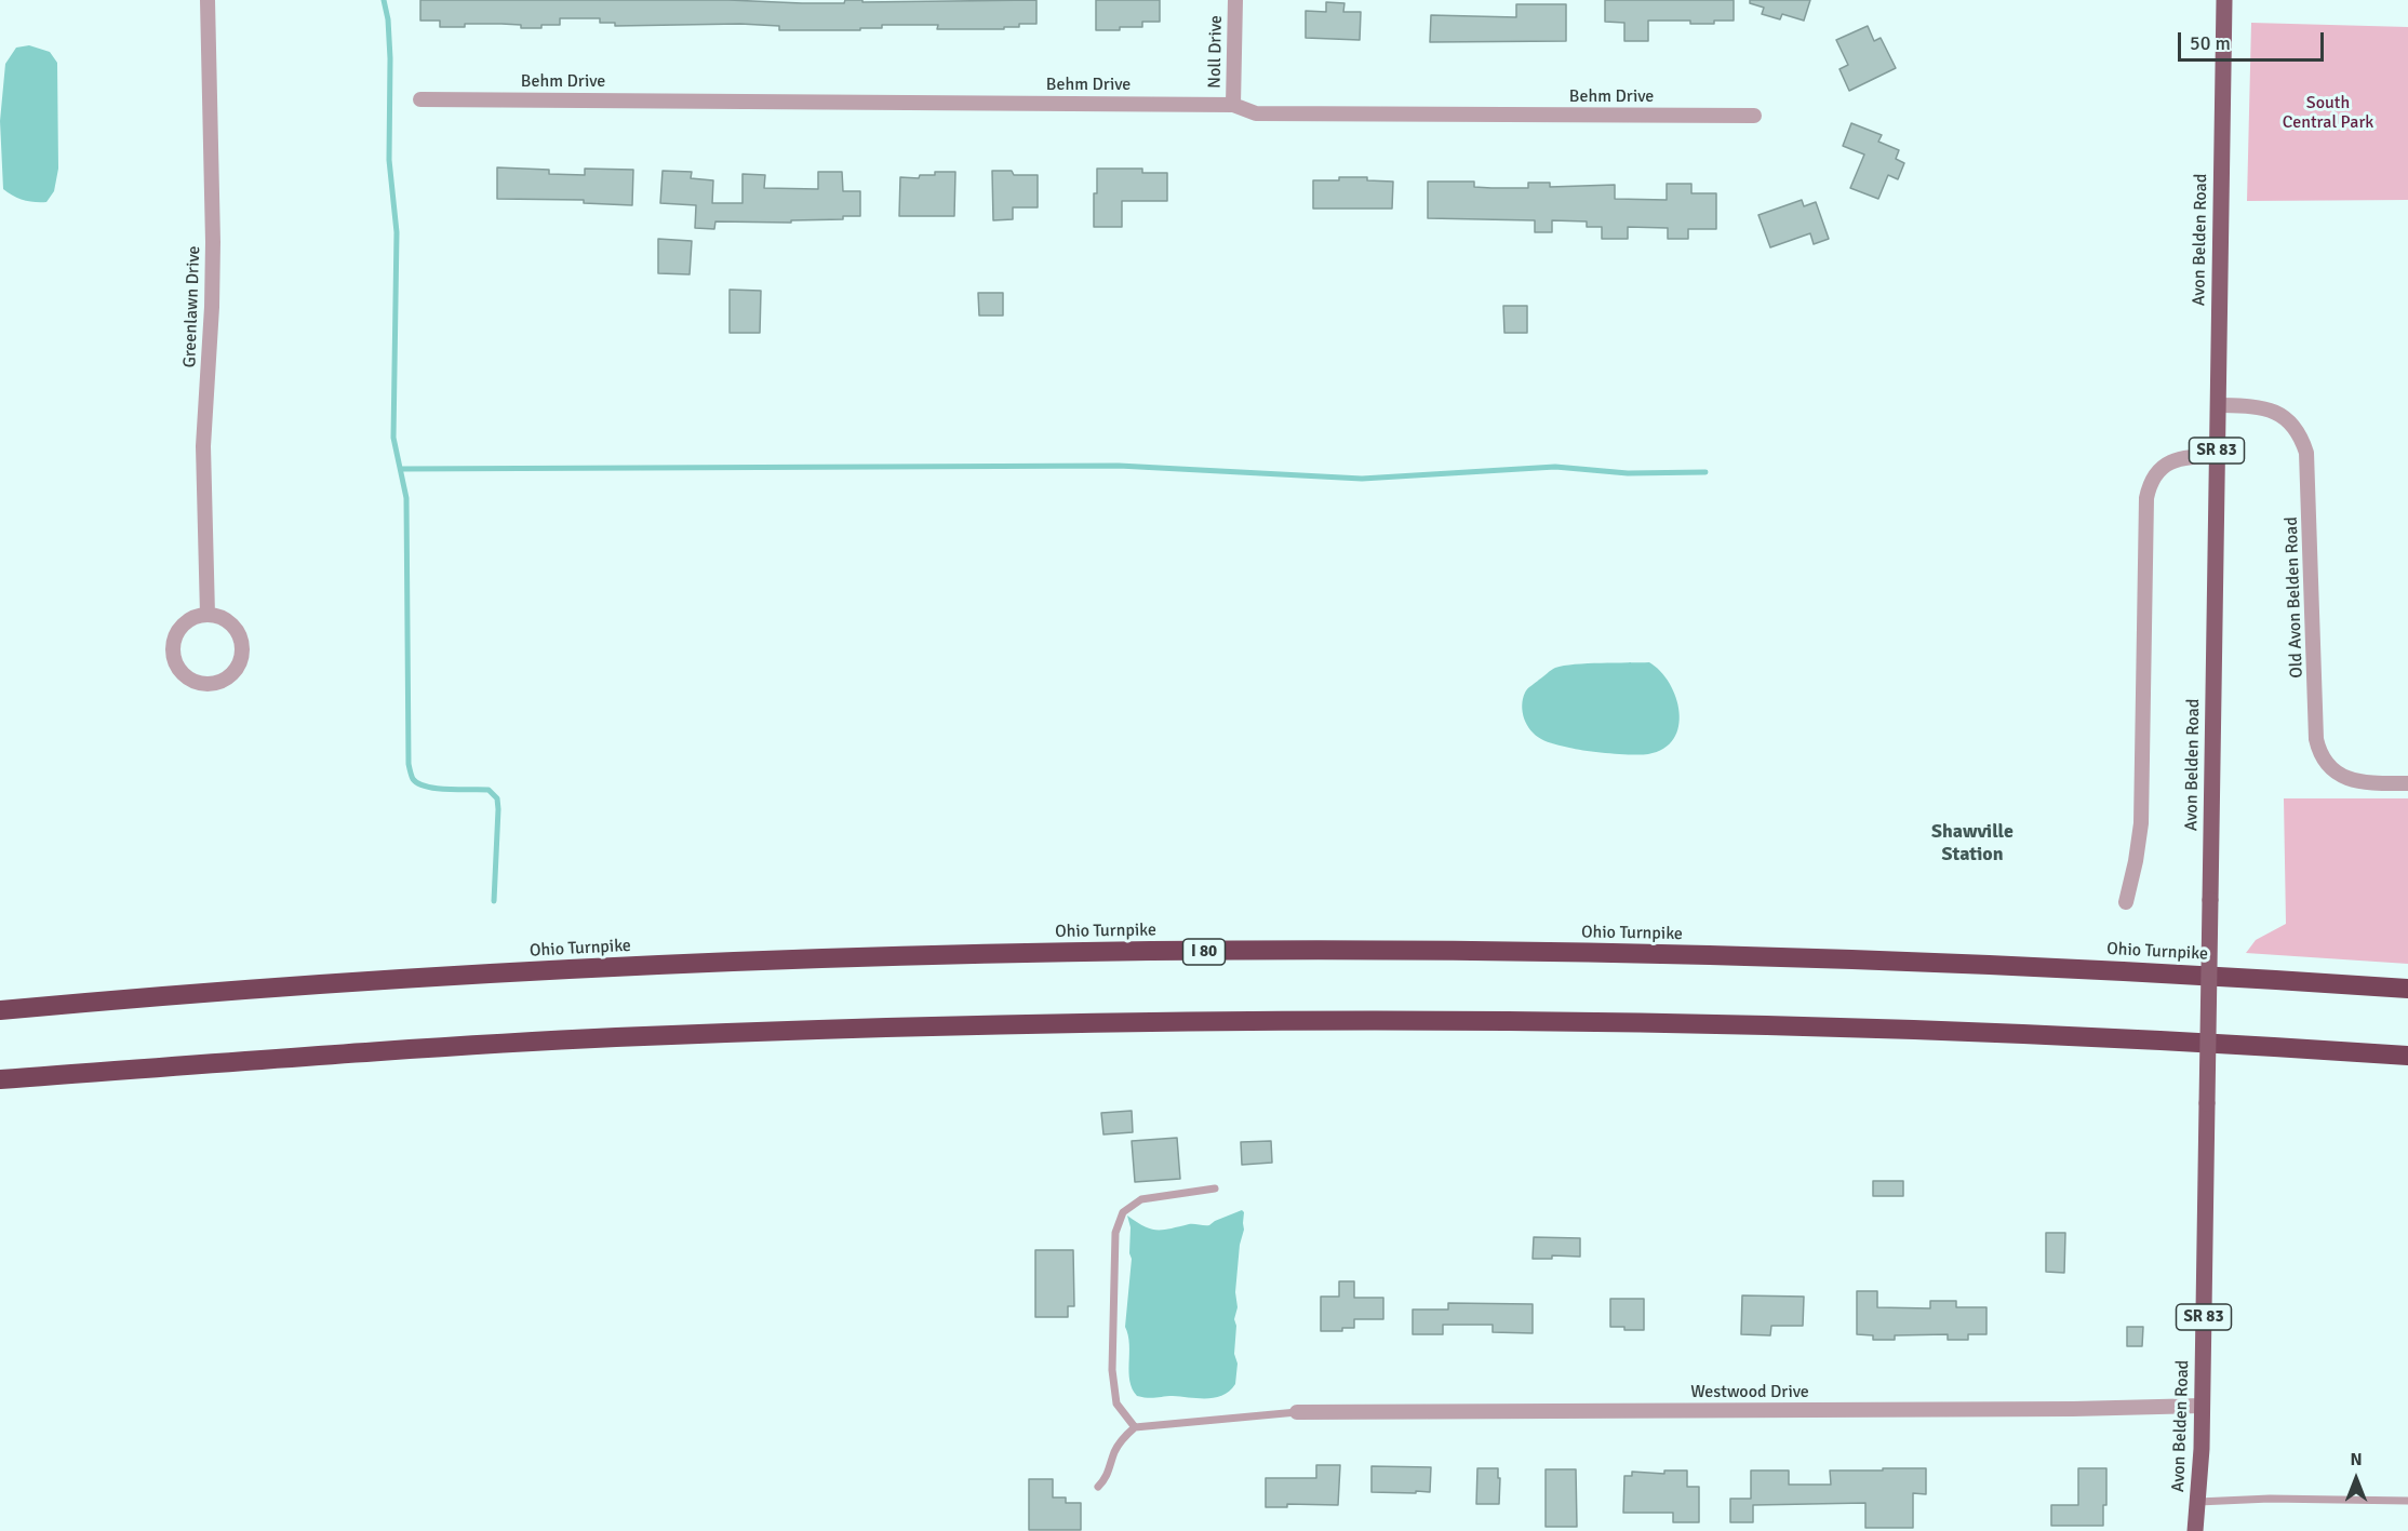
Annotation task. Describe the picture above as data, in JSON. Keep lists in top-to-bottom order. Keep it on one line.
{"streets":{"highway":["Ohio Turnpike","I 80"],"main road":["Avon Belden Road","SR 83"],"street":["Noll Drive","Behm Drive","Greenlawn Drive","Old Avon Belden Road","Westwood Drive"]},"crossings":[["Noll Drive","Behm Drive"],["Avon Belden Road","Old Avon Belden Road"],["Avon Belden Road","Westwood Drive"]],"districts":["Shawville Station"],"parks":["South Central Park"],"scale_bar":"50 m","north":"top"}
